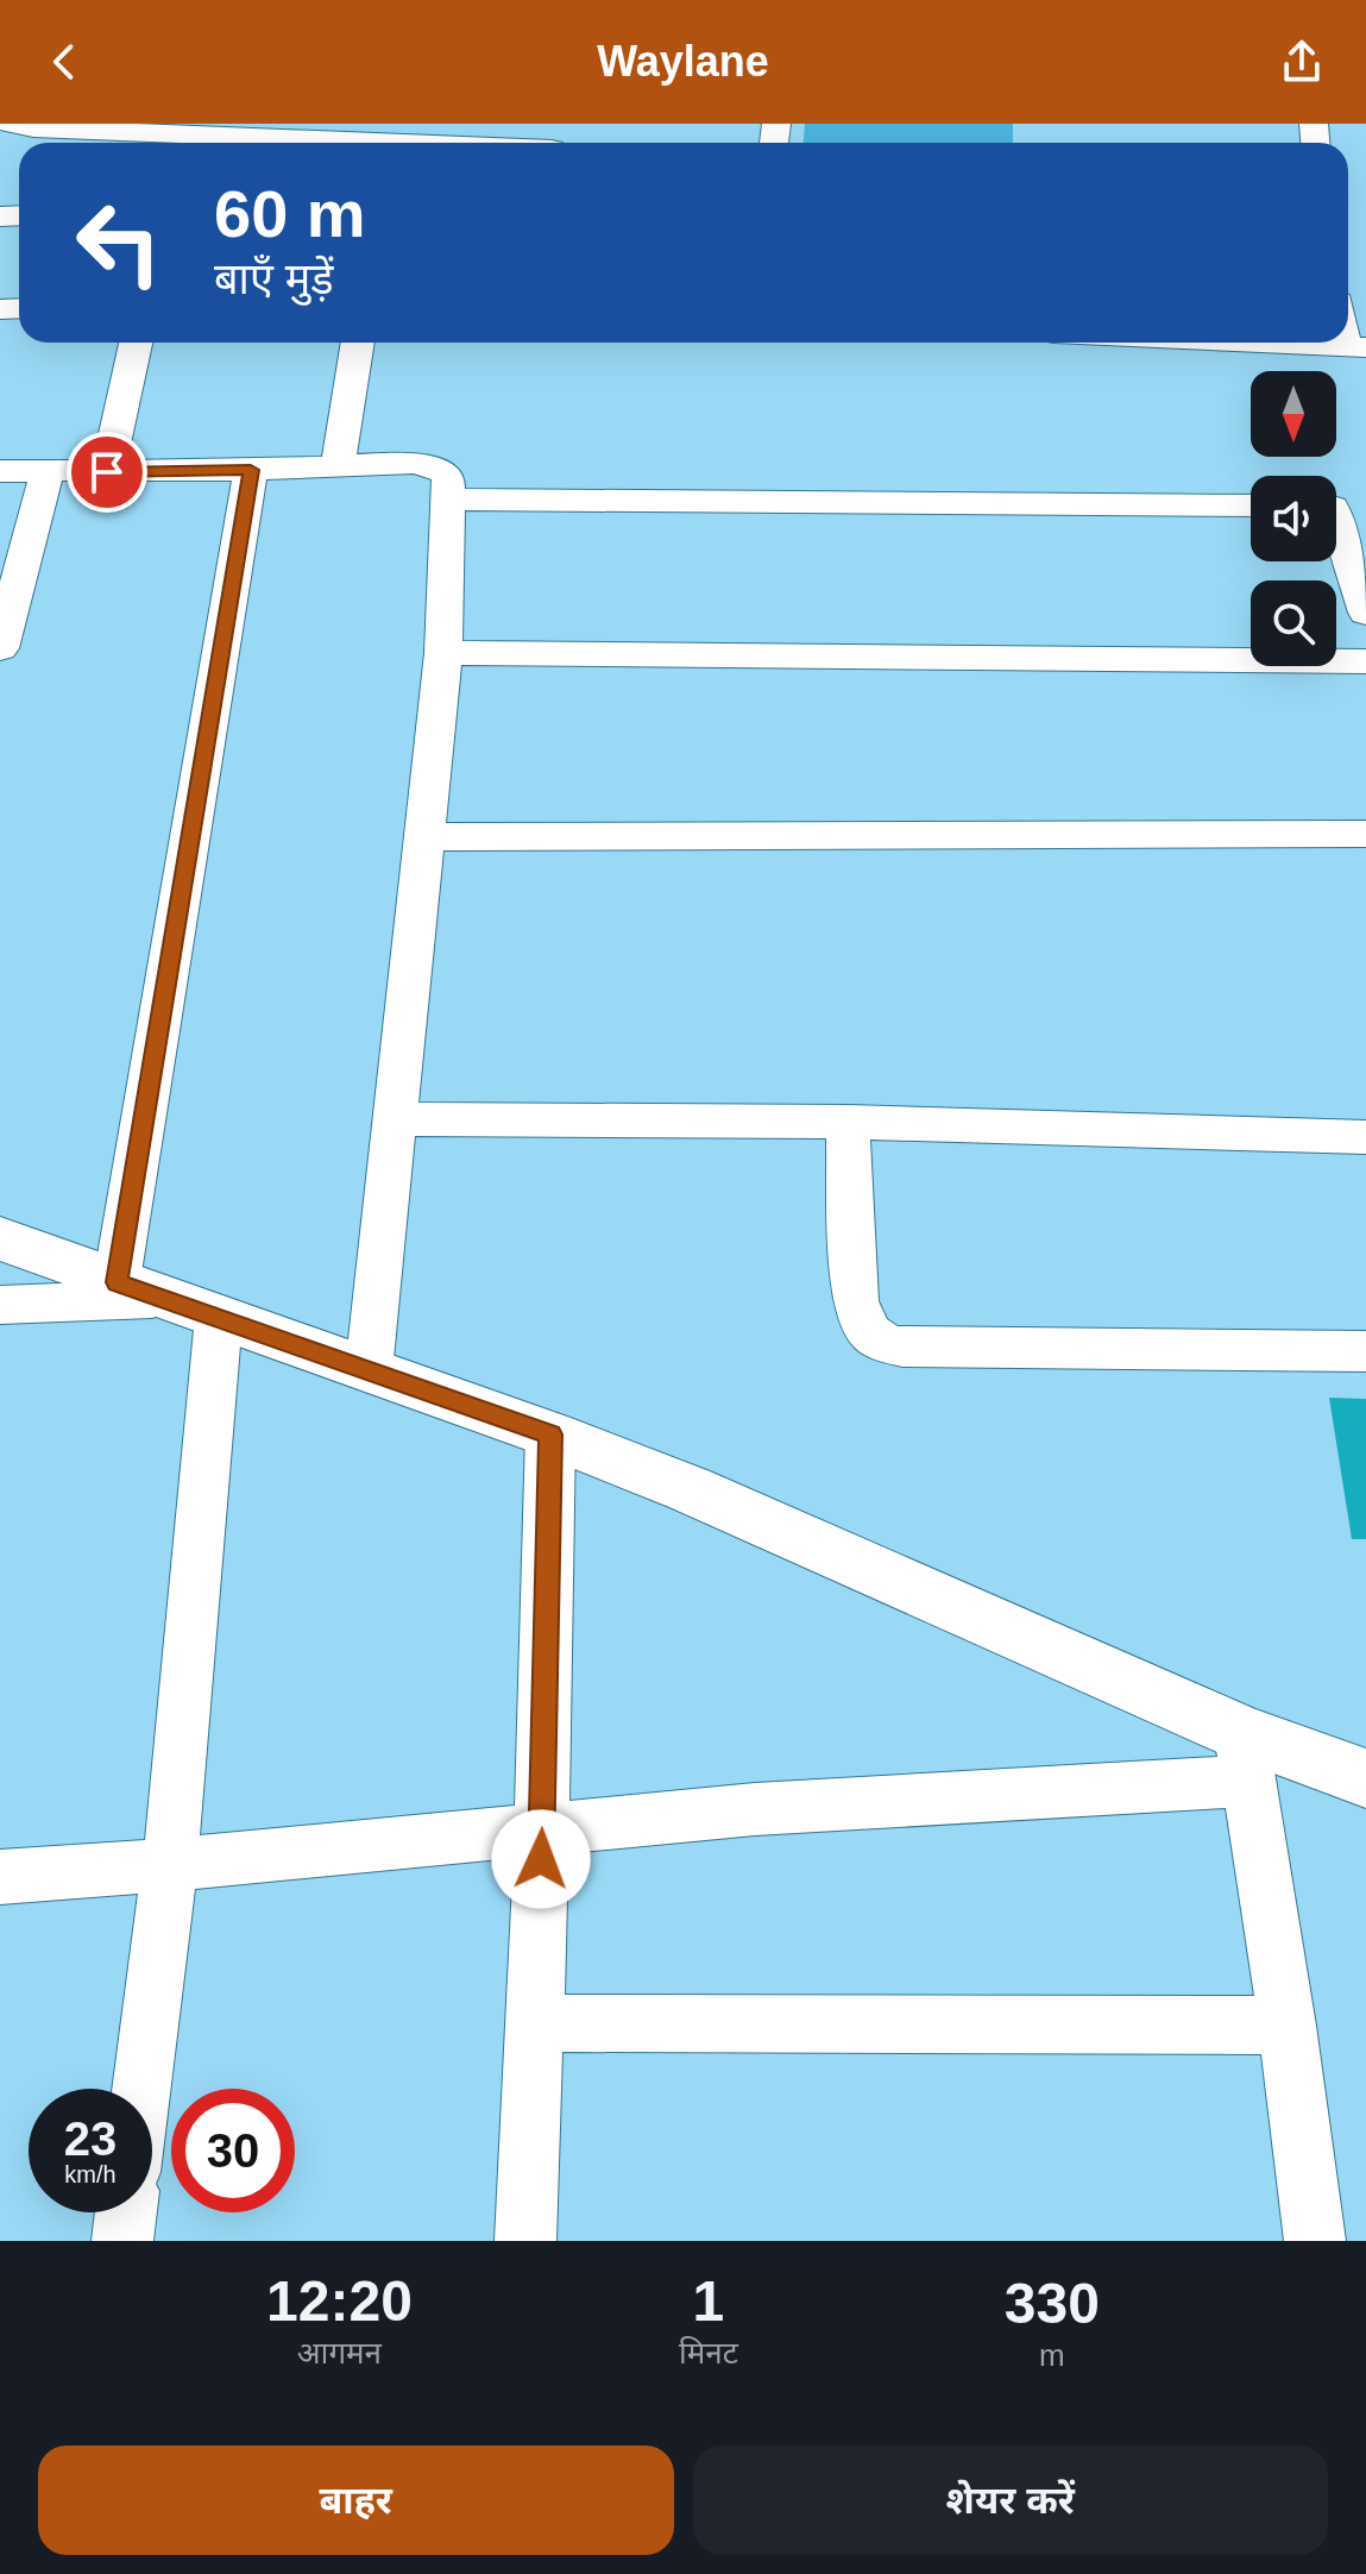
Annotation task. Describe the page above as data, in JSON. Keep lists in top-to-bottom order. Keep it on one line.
{"north":"bottom","page":{"header":"Waylane","turn":["60 m","बाएँ मुड़ें"],"speed":"23 km/h","limit":"30","eta":["12:20","आगमन","1","मिनट","330","m"],"buttons":["बाहर","शेयर करें"]}}
